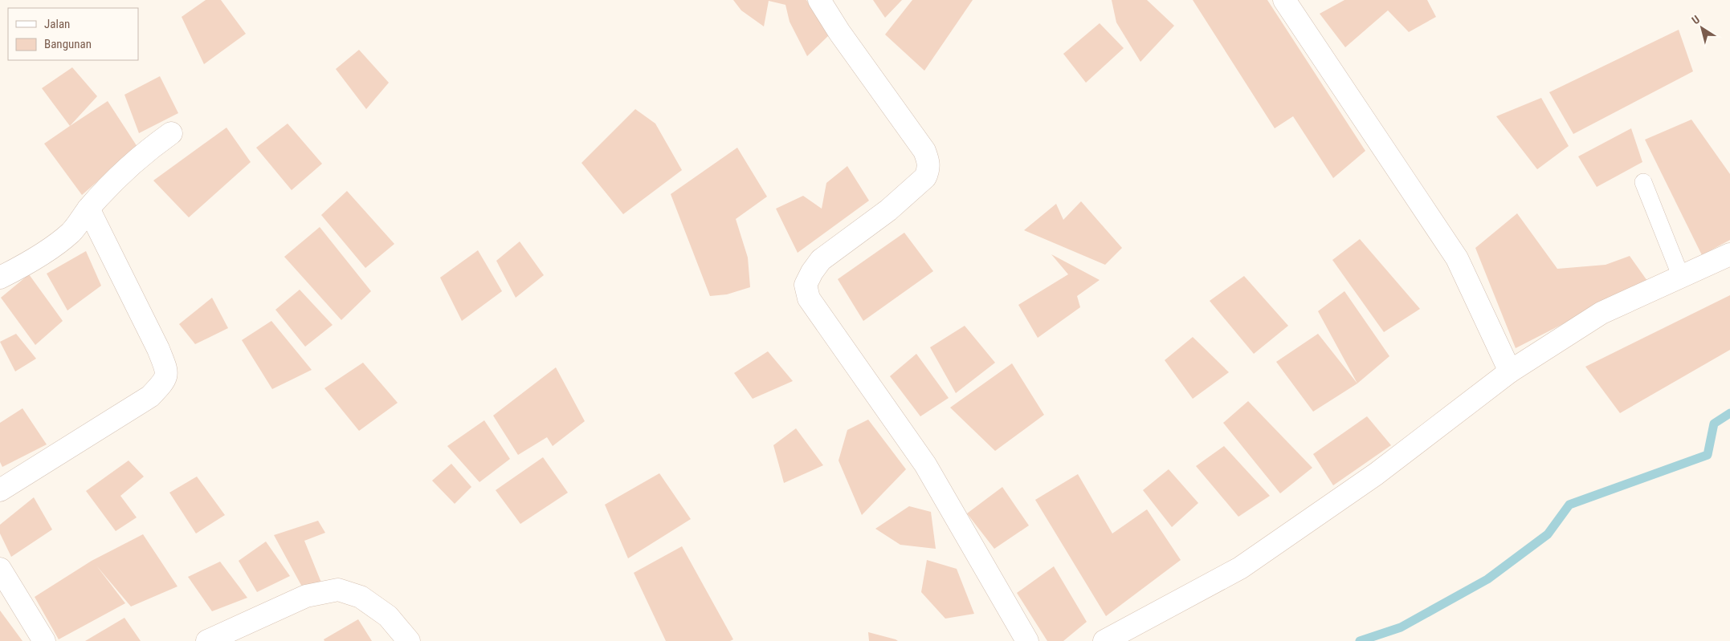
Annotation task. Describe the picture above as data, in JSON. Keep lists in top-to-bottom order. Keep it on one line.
{"legend":["Jalan","Bangunan"],"north":"top left"}
